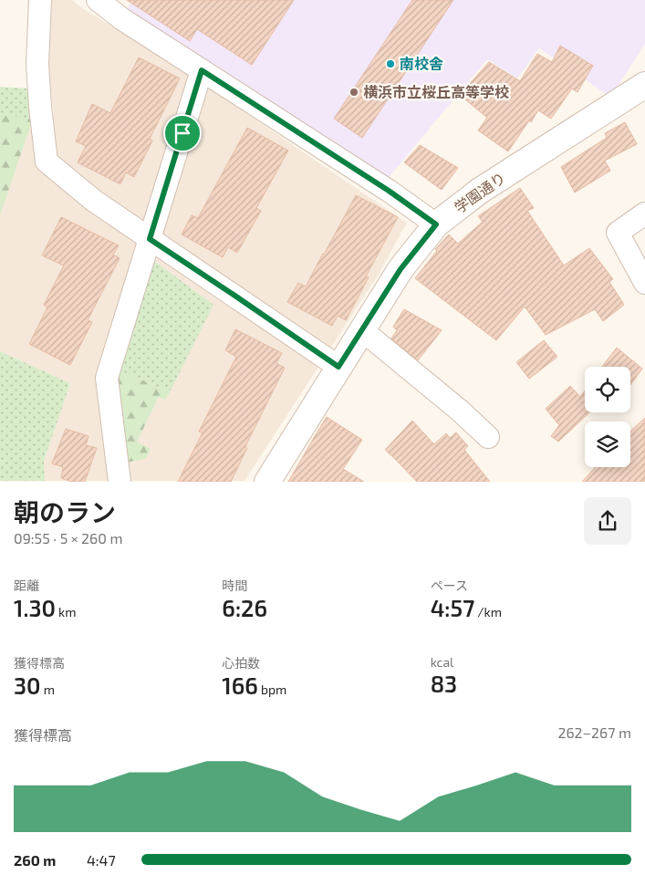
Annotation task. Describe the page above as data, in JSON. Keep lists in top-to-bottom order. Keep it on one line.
{"streets":{"street":["学園通り"]},"places":["南校舎","横浜市立桜丘高等学校"],"page":{"heading":["朝のラン","09:55 · 5 × 260 m"],"stats":[["距離","1.30 km"],["時間","6:26"],["ペース","4:57 /km"],["獲得標高","30 m"],["心拍数","166 bpm"],["kcal","83"]],"chart":["獲得標高","262–267 m"],"list":[{"name":"260 m","note":"4:47"}]}}
